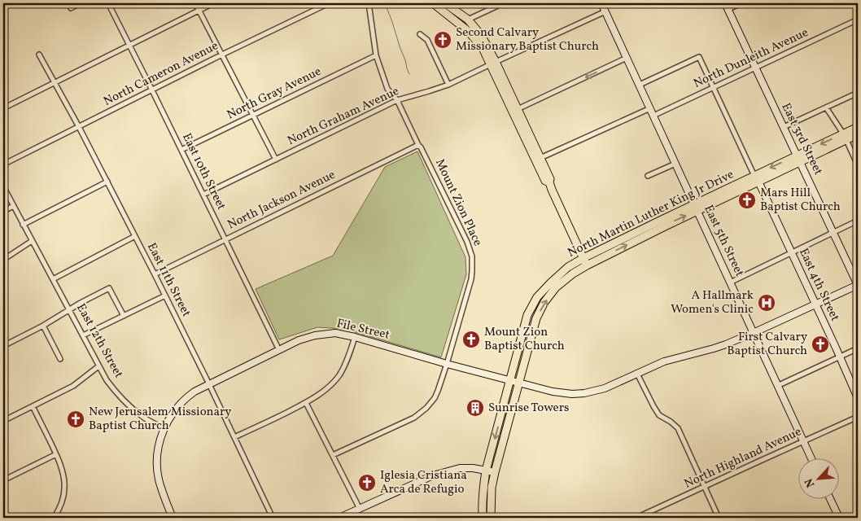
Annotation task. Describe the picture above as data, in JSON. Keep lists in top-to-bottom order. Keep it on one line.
{"streets":{"main road":["North Martin Luther King Jr Drive"],"street":["North Dunleith Avenue","North Cameron Avenue","North Gray Avenue","North Graham Avenue","East 3rd Street","East 10th Street","North Jackson Avenue","Mount Zion Place","East 5th Street","East 11th Street","East 4th Street","File Street","East 12th Street","North Highland Avenue"]},"crossings":[["North Dunleith Avenue","East 3rd Street"],["North Dunleith Avenue","East 5th Street"],["North Dunleith Avenue","East 4th Street"],["North Cameron Avenue","East 10th Street"],["North Cameron Avenue","East 11th Street"],["North Gray Avenue","East 10th Street"],["North Gray Avenue","Mount Zion Place"],["North Graham Avenue","East 10th Street"],["North Graham Avenue","Mount Zion Place"],["North Graham Avenue","East 5th Street"],["East 3rd Street","North Martin Luther King Jr Drive"],["East 3rd Street","File Street"],["East 10th Street","North Jackson Avenue"],["East 10th Street","File Street"],["North Jackson Avenue","Mount Zion Place"],["North Jackson Avenue","East 11th Street"],["Mount Zion Place","File Street"],["North Martin Luther King Jr Drive","East 5th Street"],["North Martin Luther King Jr Drive","East 4th Street"],["North Martin Luther King Jr Drive","File Street"],["East 5th Street","East 4th Street"],["East 5th Street","File Street"],["East 5th Street","North Highland Avenue"],["East 11th Street","File Street"],["East 4th Street","File Street"],["File Street","East 12th Street"]],"places":{"church":["Second Calvary Missionary Baptist Church","Mars Hill Baptist Church","Mount Zion Baptist Church","First Calvary Baptist Church","New Jerusalem Missionary Baptist Church","Iglesia Cristiana Arca de Refugio"],"hospital":["A Hallmark Women's Clinic"],"building":["Sunrise Towers"]},"north":"bottom left"}
